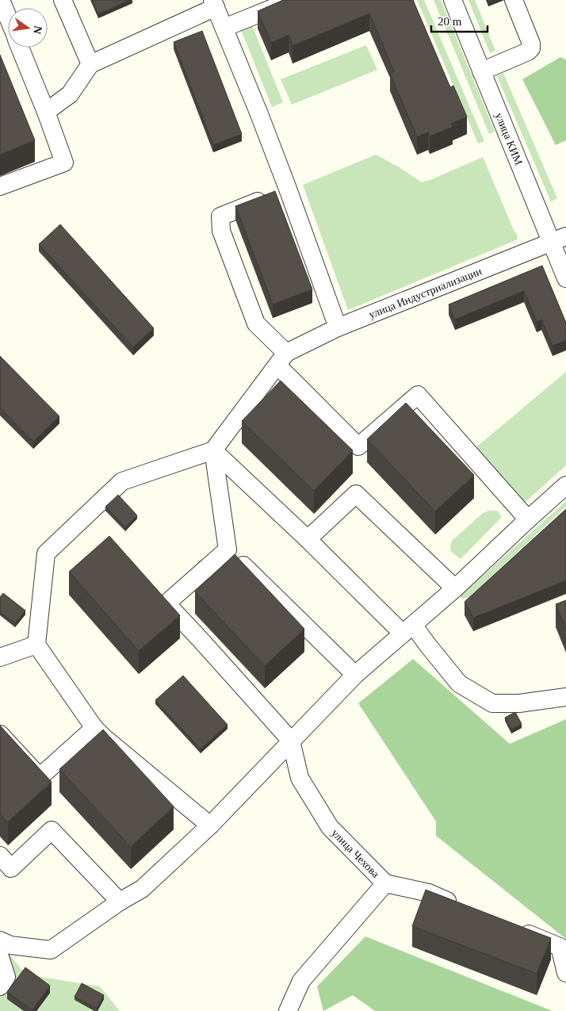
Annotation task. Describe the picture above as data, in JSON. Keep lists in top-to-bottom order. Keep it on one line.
{"streets":{"street":["улица КИМ","улица Индустриализации","улица Чехова"]},"crossings":[["улица КИМ","улица Индустриализации"]],"scale_bar":"20 m","north":"right"}
